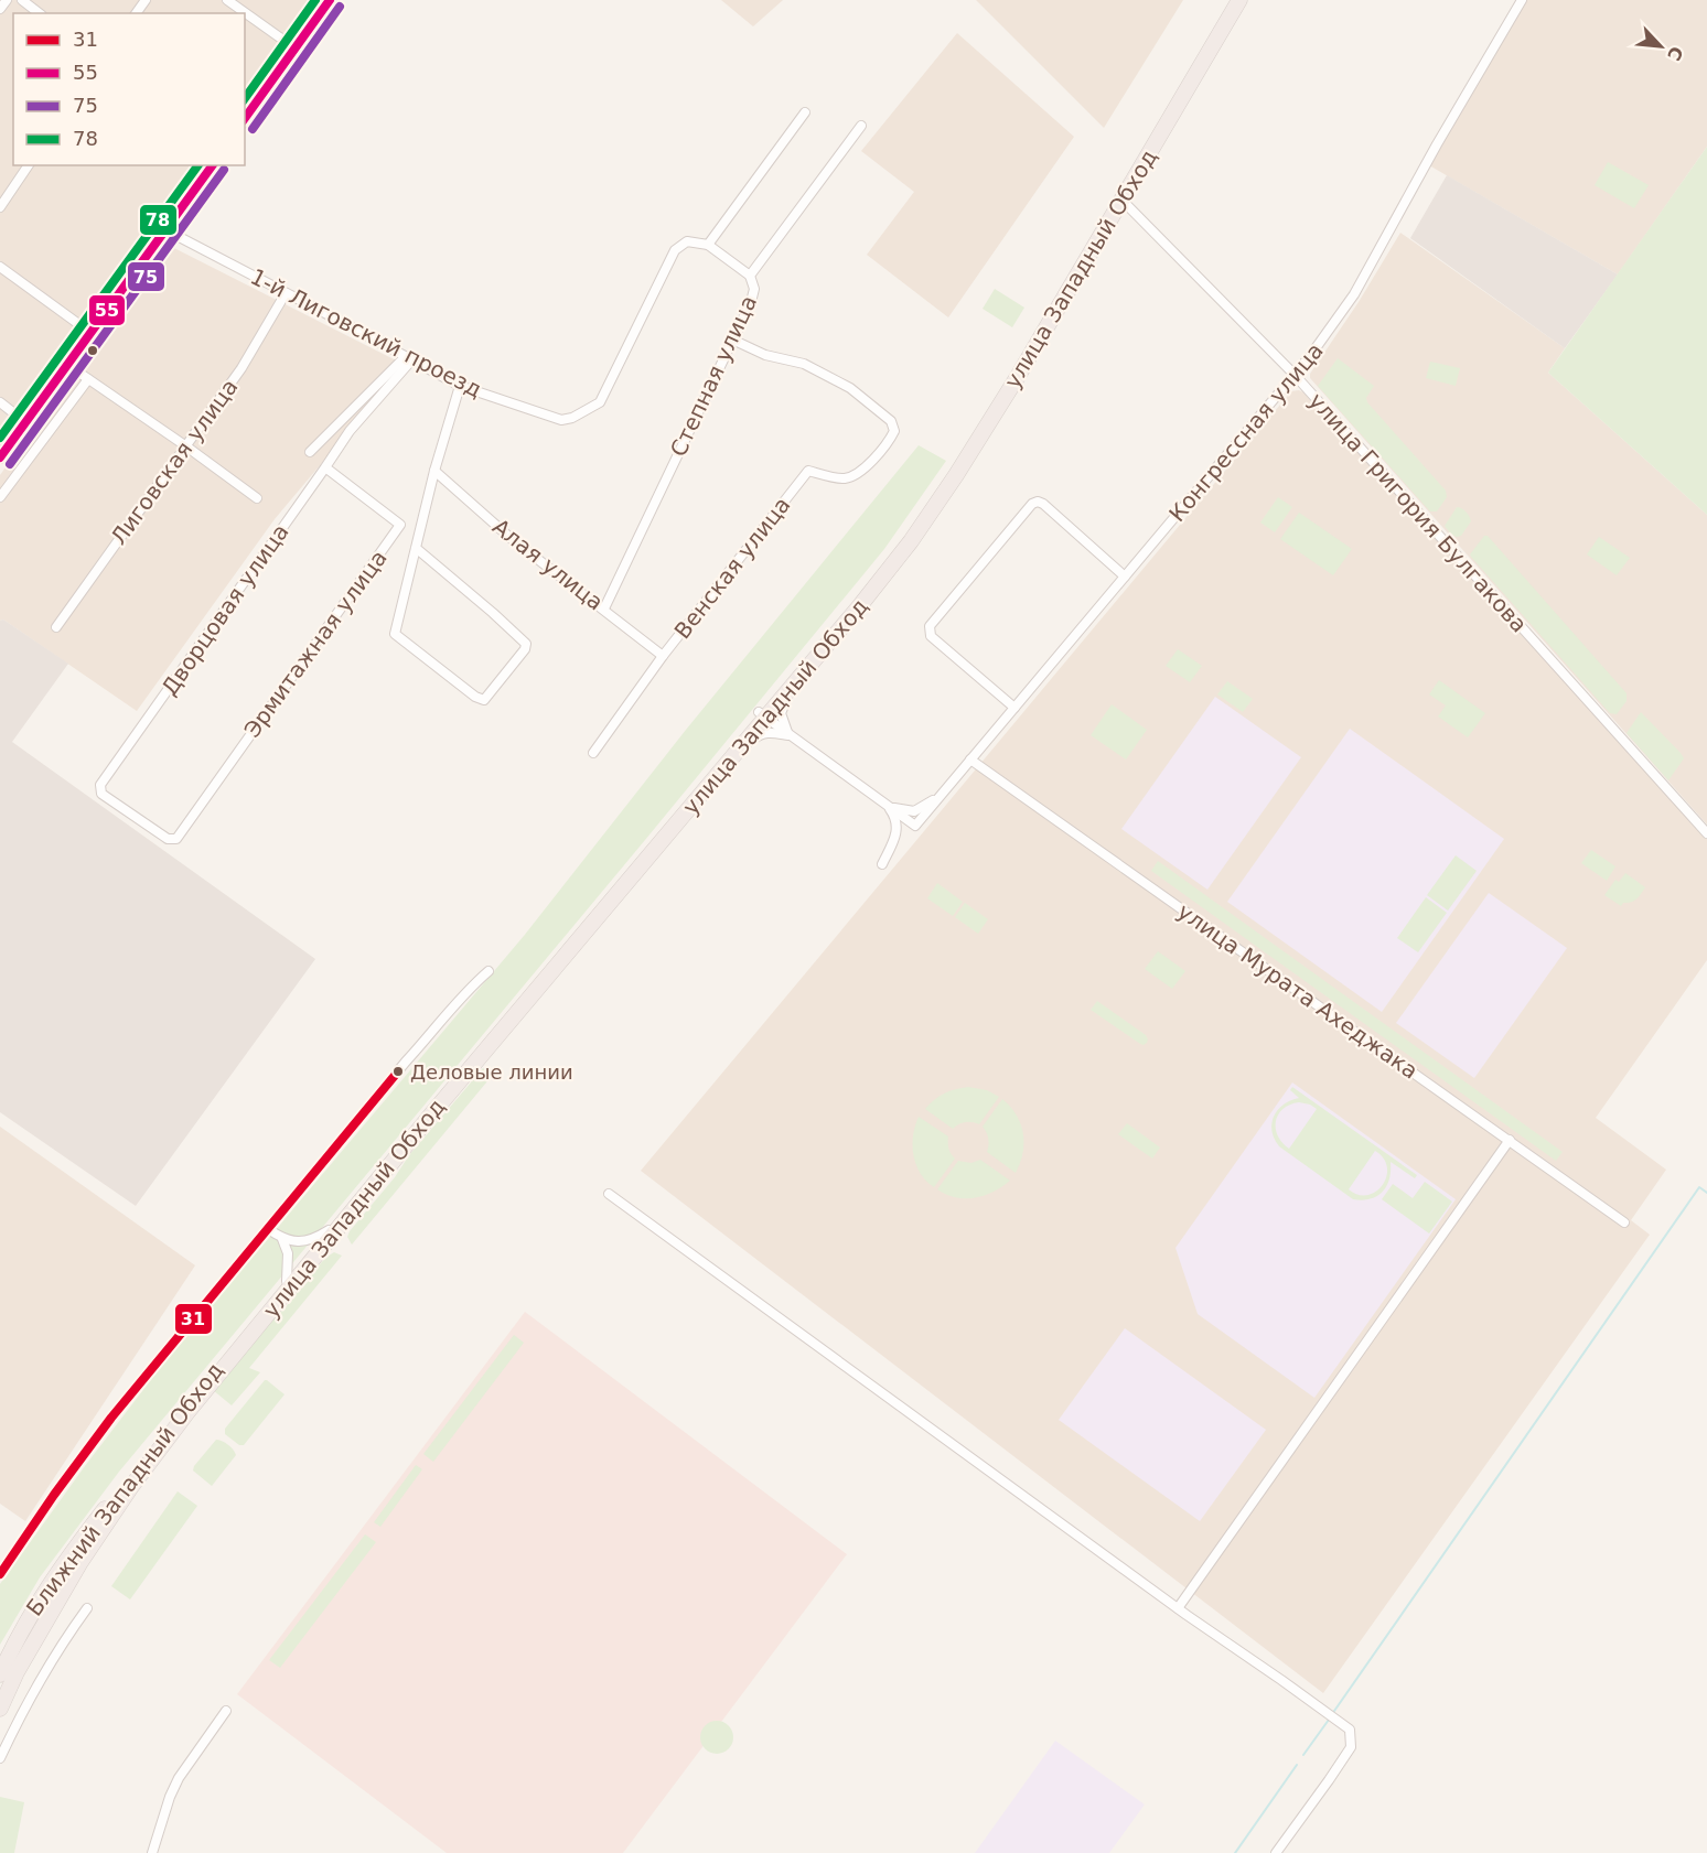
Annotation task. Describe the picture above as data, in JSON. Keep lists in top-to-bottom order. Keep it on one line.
{"streets":{"highway":["улица Западный Обход","Ближний Западный Обход"],"street":["1-й Лиговский проезд","Степная улица","Конгрессная улица","Лиговская улица","улица Григория Булгакова","Алая улица","Венская улица","Дворцовая улица","Эрмитажная улица","улица Мурата Ахеджака"]},"crossings":[["улица Западный Обход","улица Григория Булгакова"],["улица Западный Обход","Ближний Западный Обход"],["1-й Лиговский проезд","Лиговская улица"],["1-й Лиговский проезд","Дворцовая улица"],["Степная улица","Алая улица"],["Степная улица","Венская улица"],["Конгрессная улица","улица Григория Булгакова"],["Конгрессная улица","улица Мурата Ахеджака"],["Алая улица","Венская улица"],["Дворцовая улица","Эрмитажная улица"]],"places":["Деловые линии"],"lines":["transit line 55","transit line 78","transit line 75","transit line 31"],"legend":["31","55","75","78"],"north":"bottom right"}
